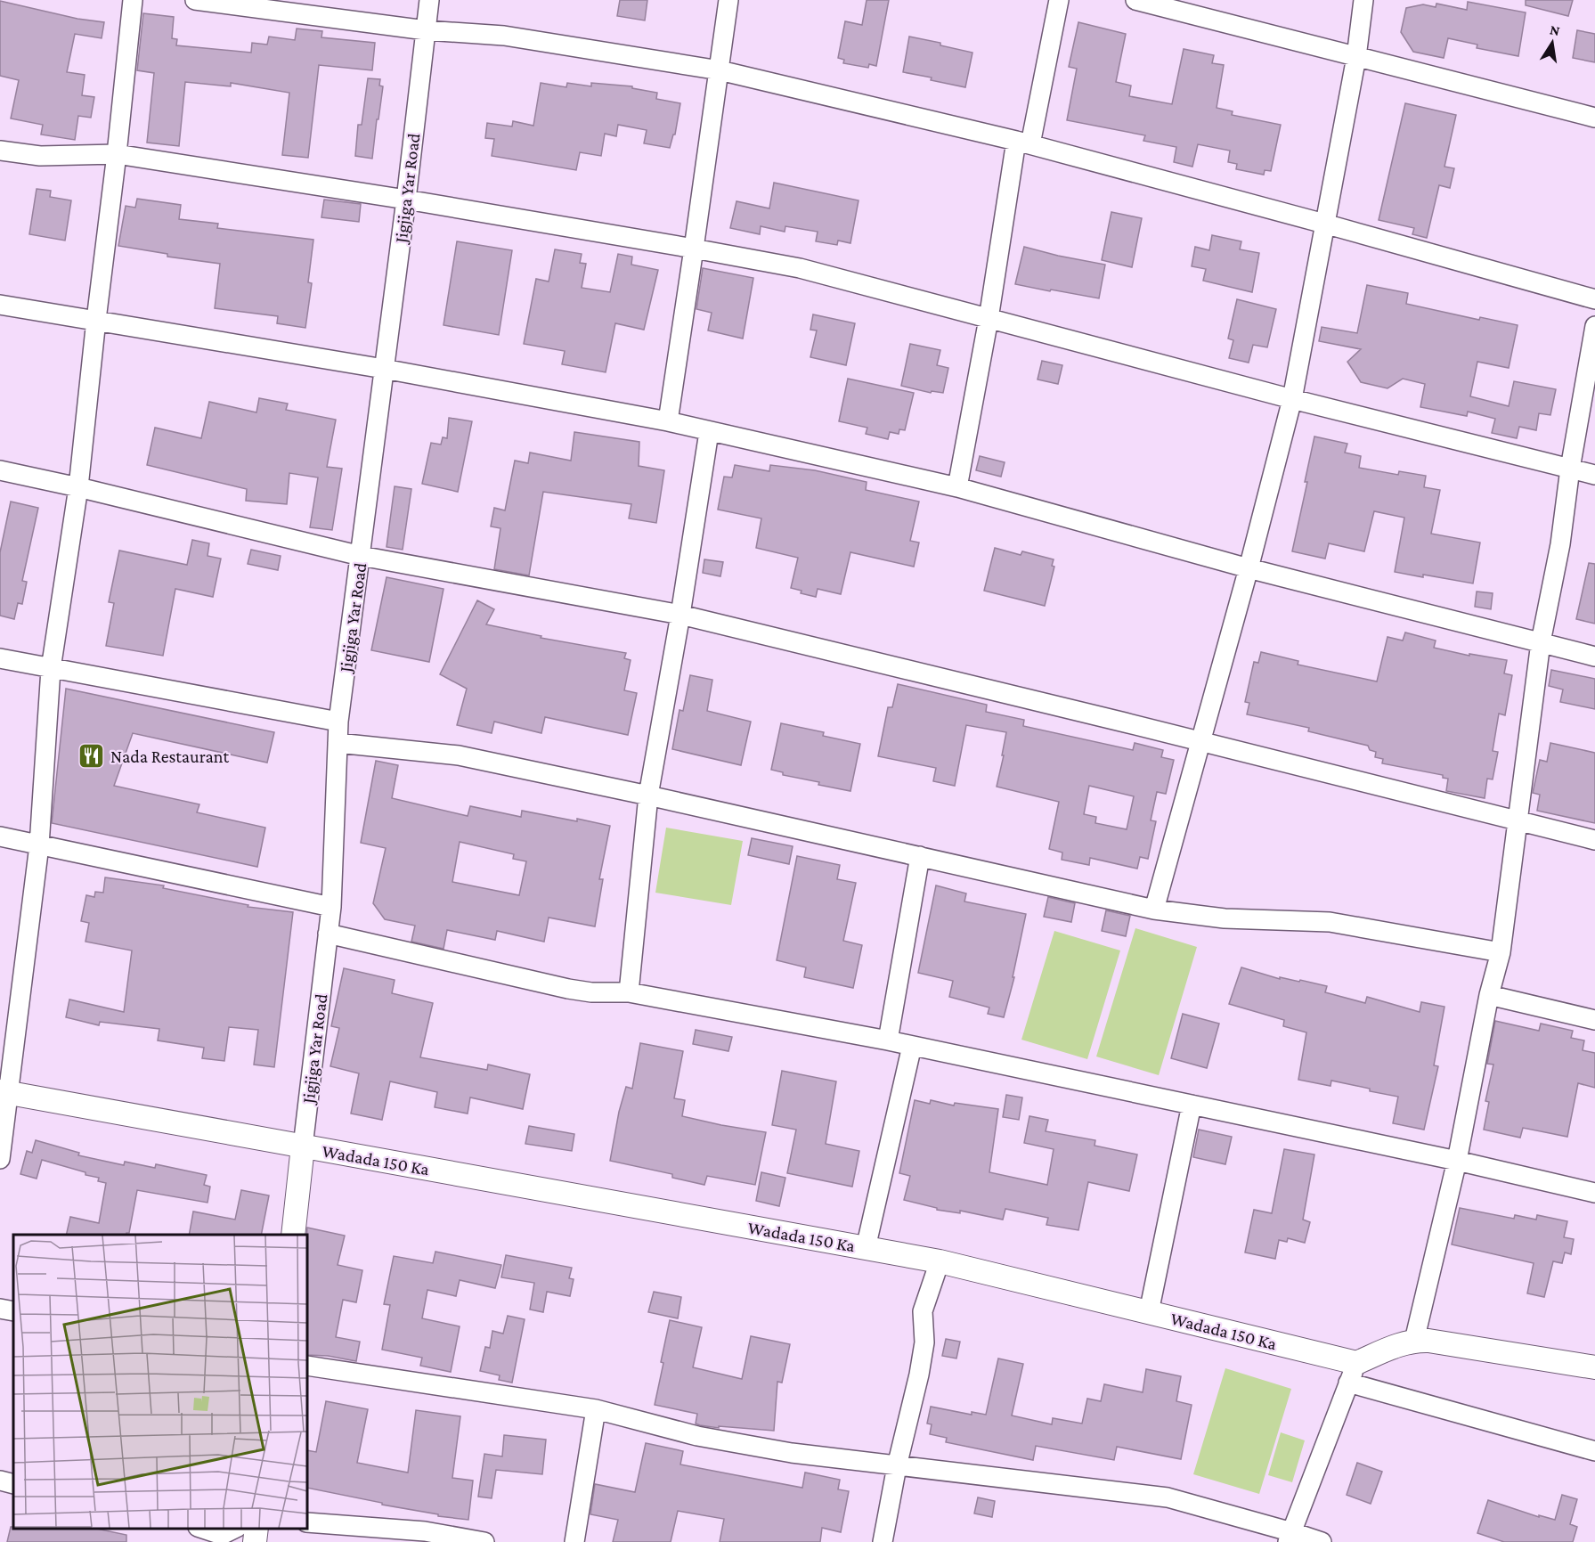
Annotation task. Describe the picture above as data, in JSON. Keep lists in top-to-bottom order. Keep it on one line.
{"streets":{"street":["Jigjiga Yar Road","Wadada 150 Ka"]},"crossings":[["Jigjiga Yar Road","Wadada 150 Ka"]],"places":{"restaurant":["Nada Restaurant"]},"north":"top"}
